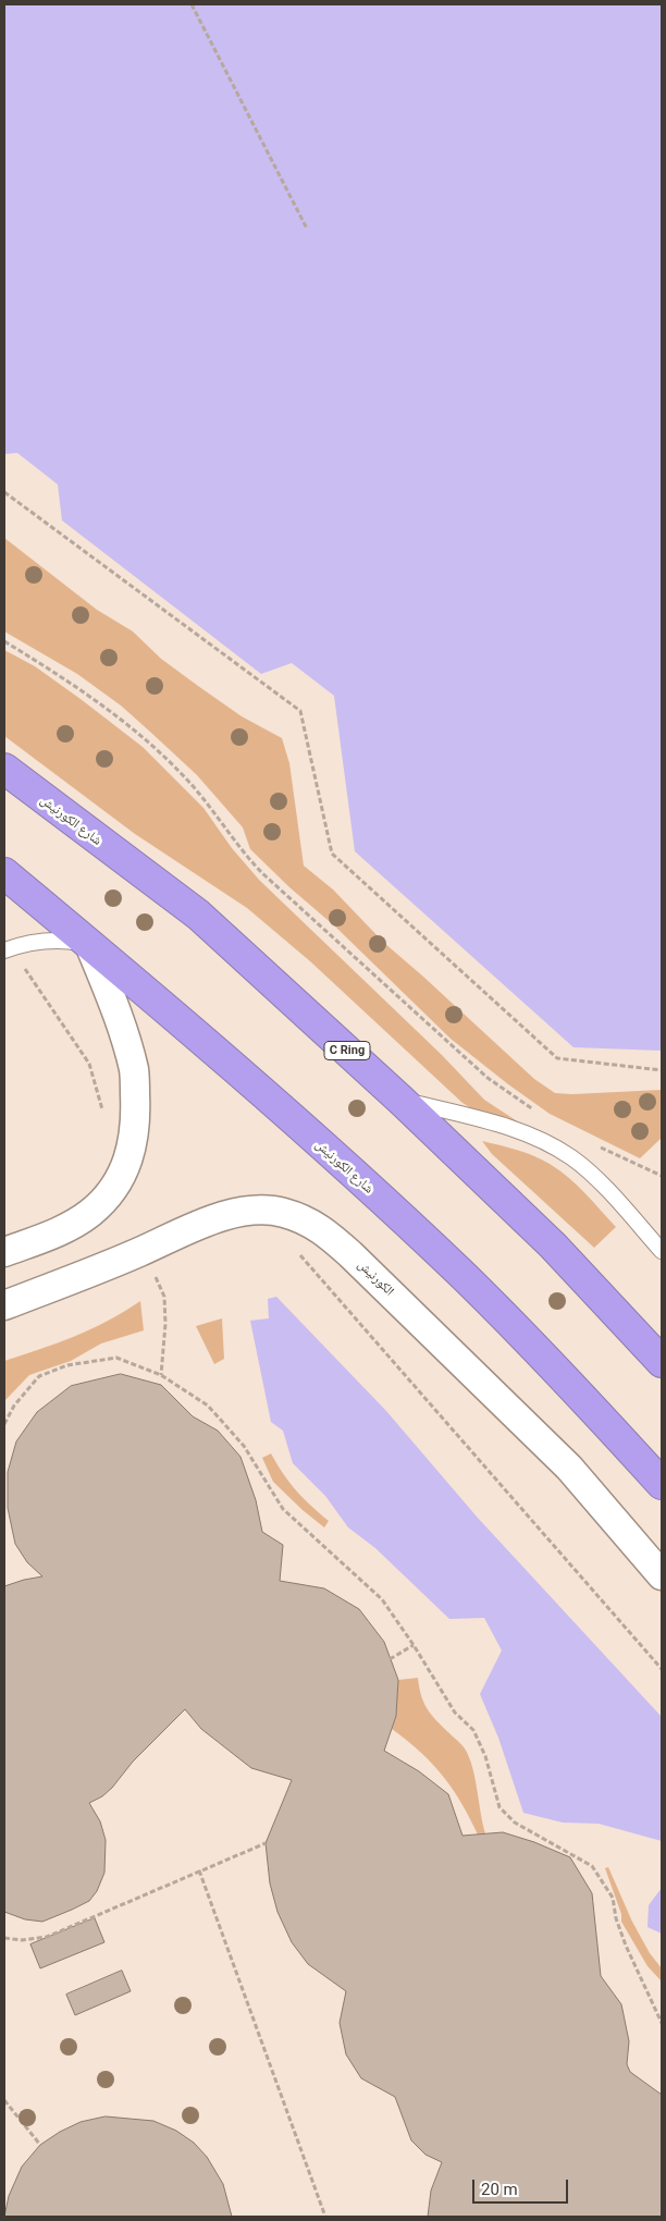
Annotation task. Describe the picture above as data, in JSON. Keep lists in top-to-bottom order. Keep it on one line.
{"streets":{"highway":["شارع الكورنيش","C Ring"],"street":["الكورنيش"]},"scale_bar":"20 m"}
